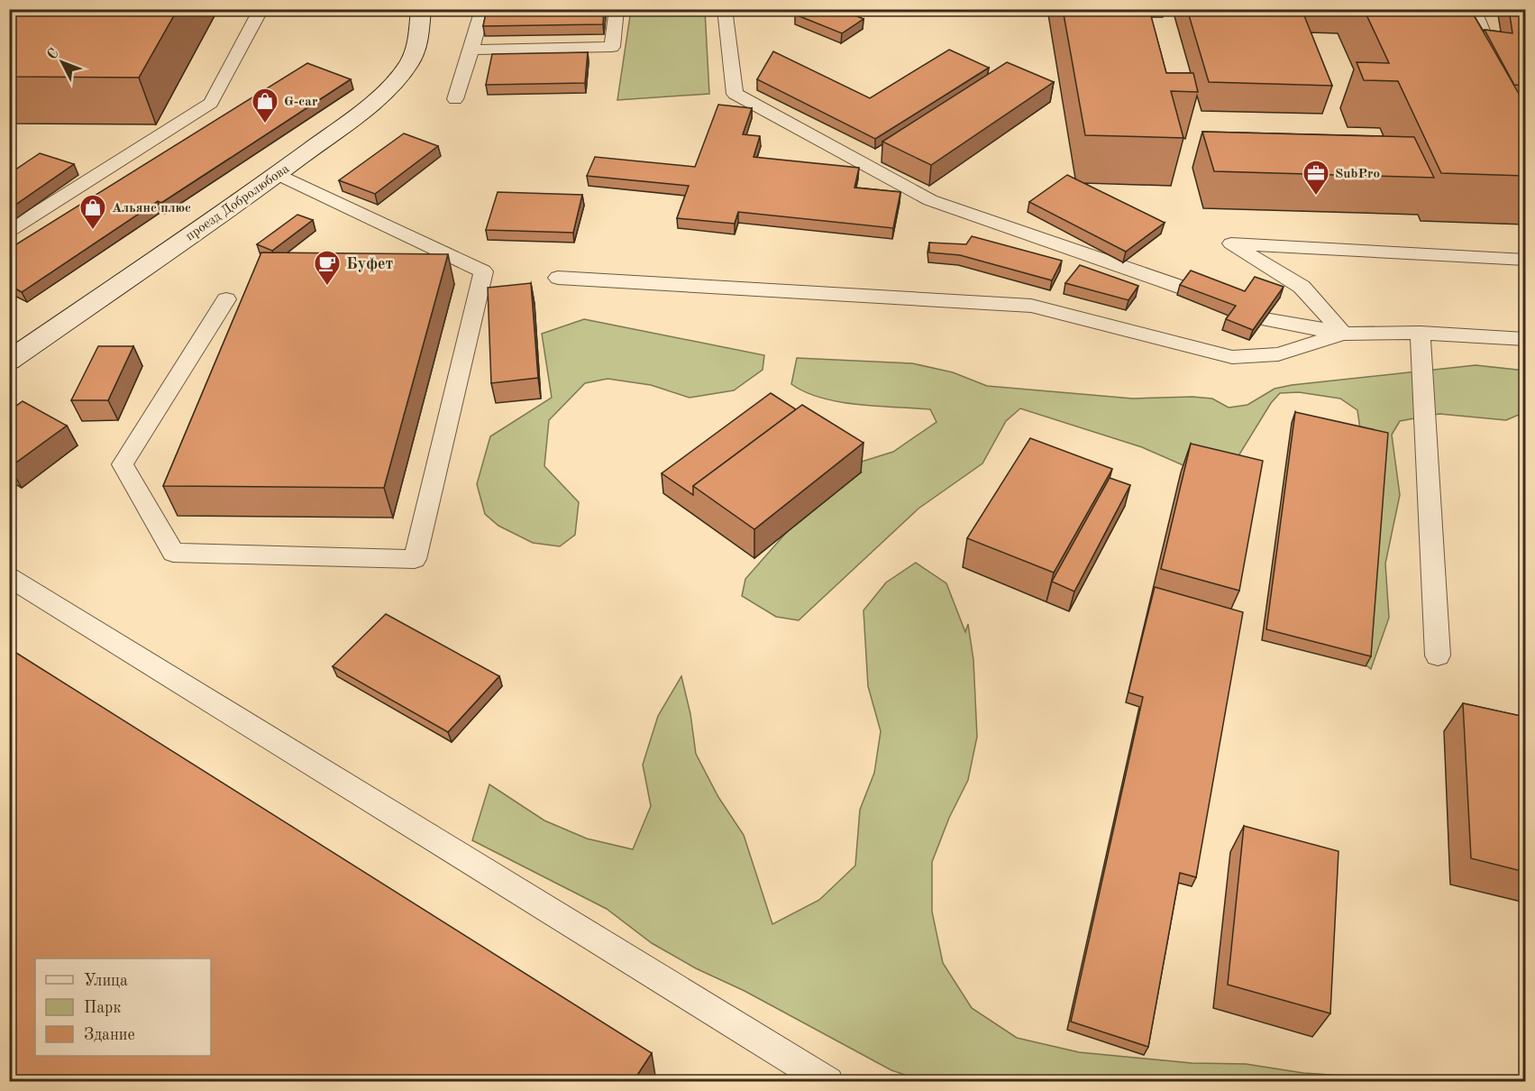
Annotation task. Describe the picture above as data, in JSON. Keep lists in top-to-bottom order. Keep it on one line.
{"streets":{"street":["проезд Добролюбова"]},"places":{"shop":["G-car","Альянс плюс"],"office":["SubPro"],"cafe":["Буфет"]},"legend":["Улица","Парк","Здание"],"north":"top left"}
